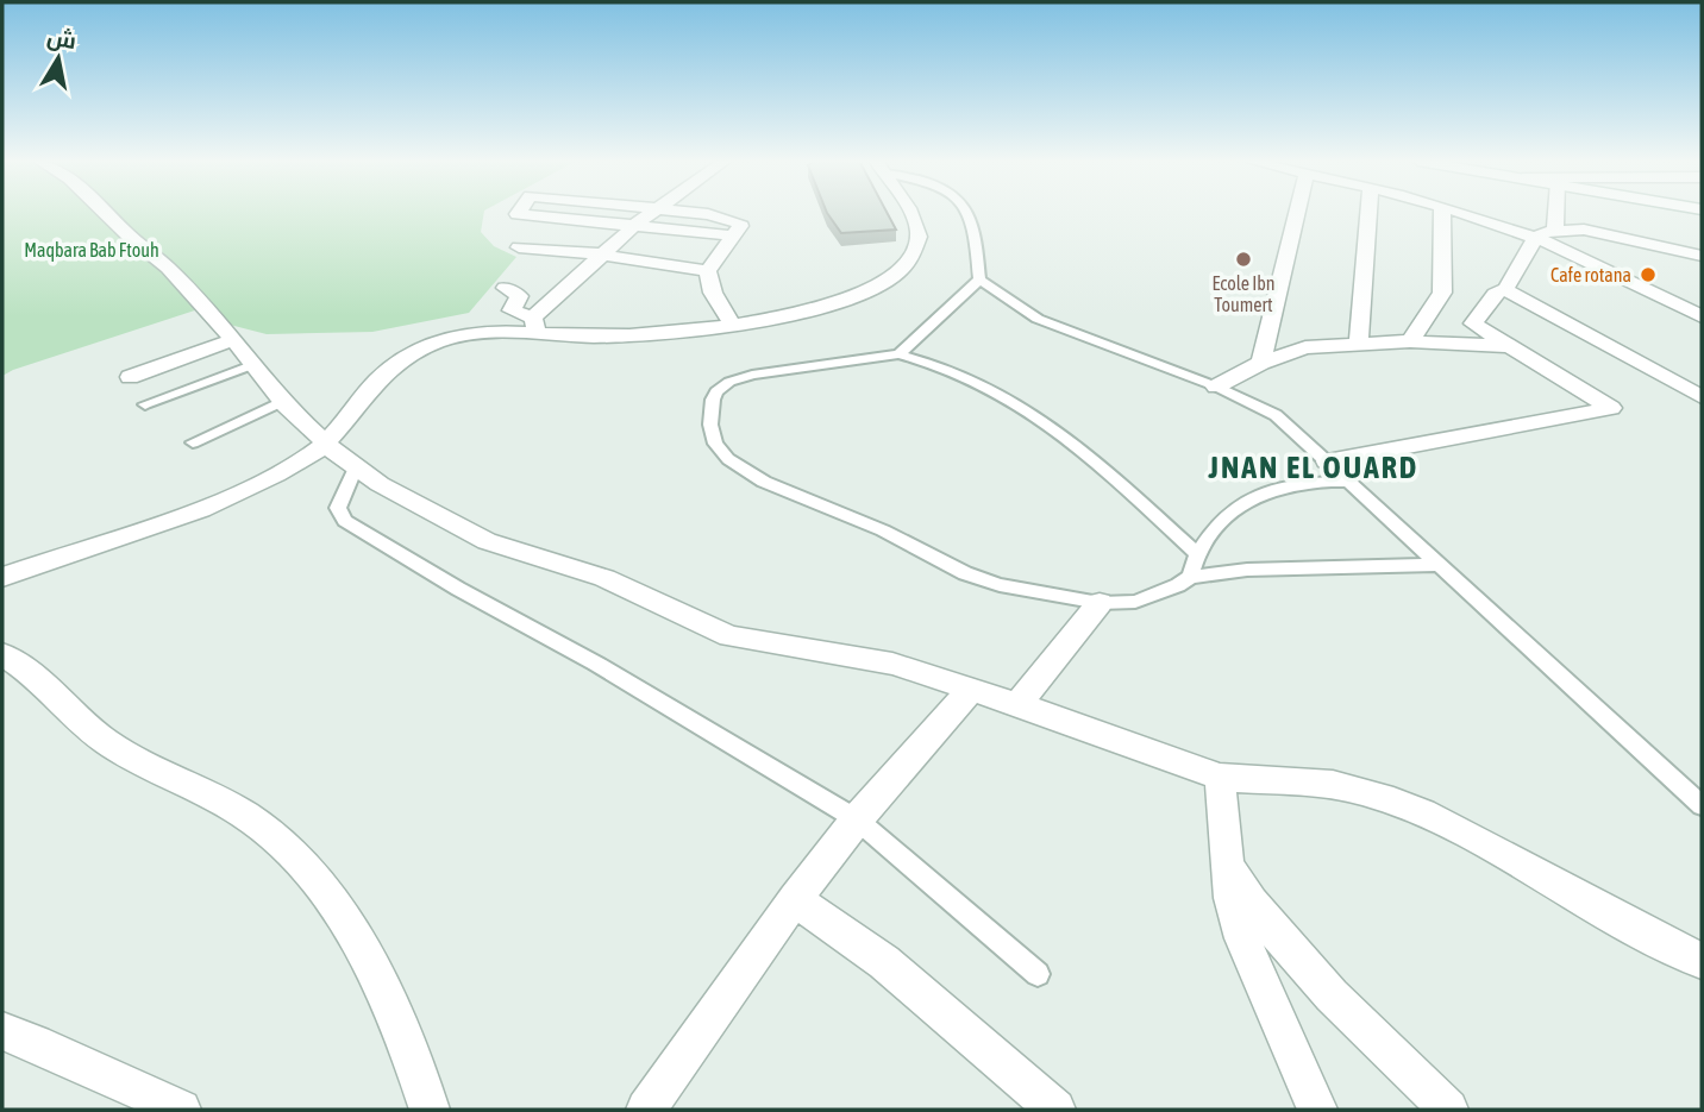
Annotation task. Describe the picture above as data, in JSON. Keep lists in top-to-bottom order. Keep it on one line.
{"districts":["JNAN EL OUARD"],"parks":["Maqbara Bab Ftouh"],"places":["Ecole Ibn Toumert","Cafe rotana"],"north":"top"}
